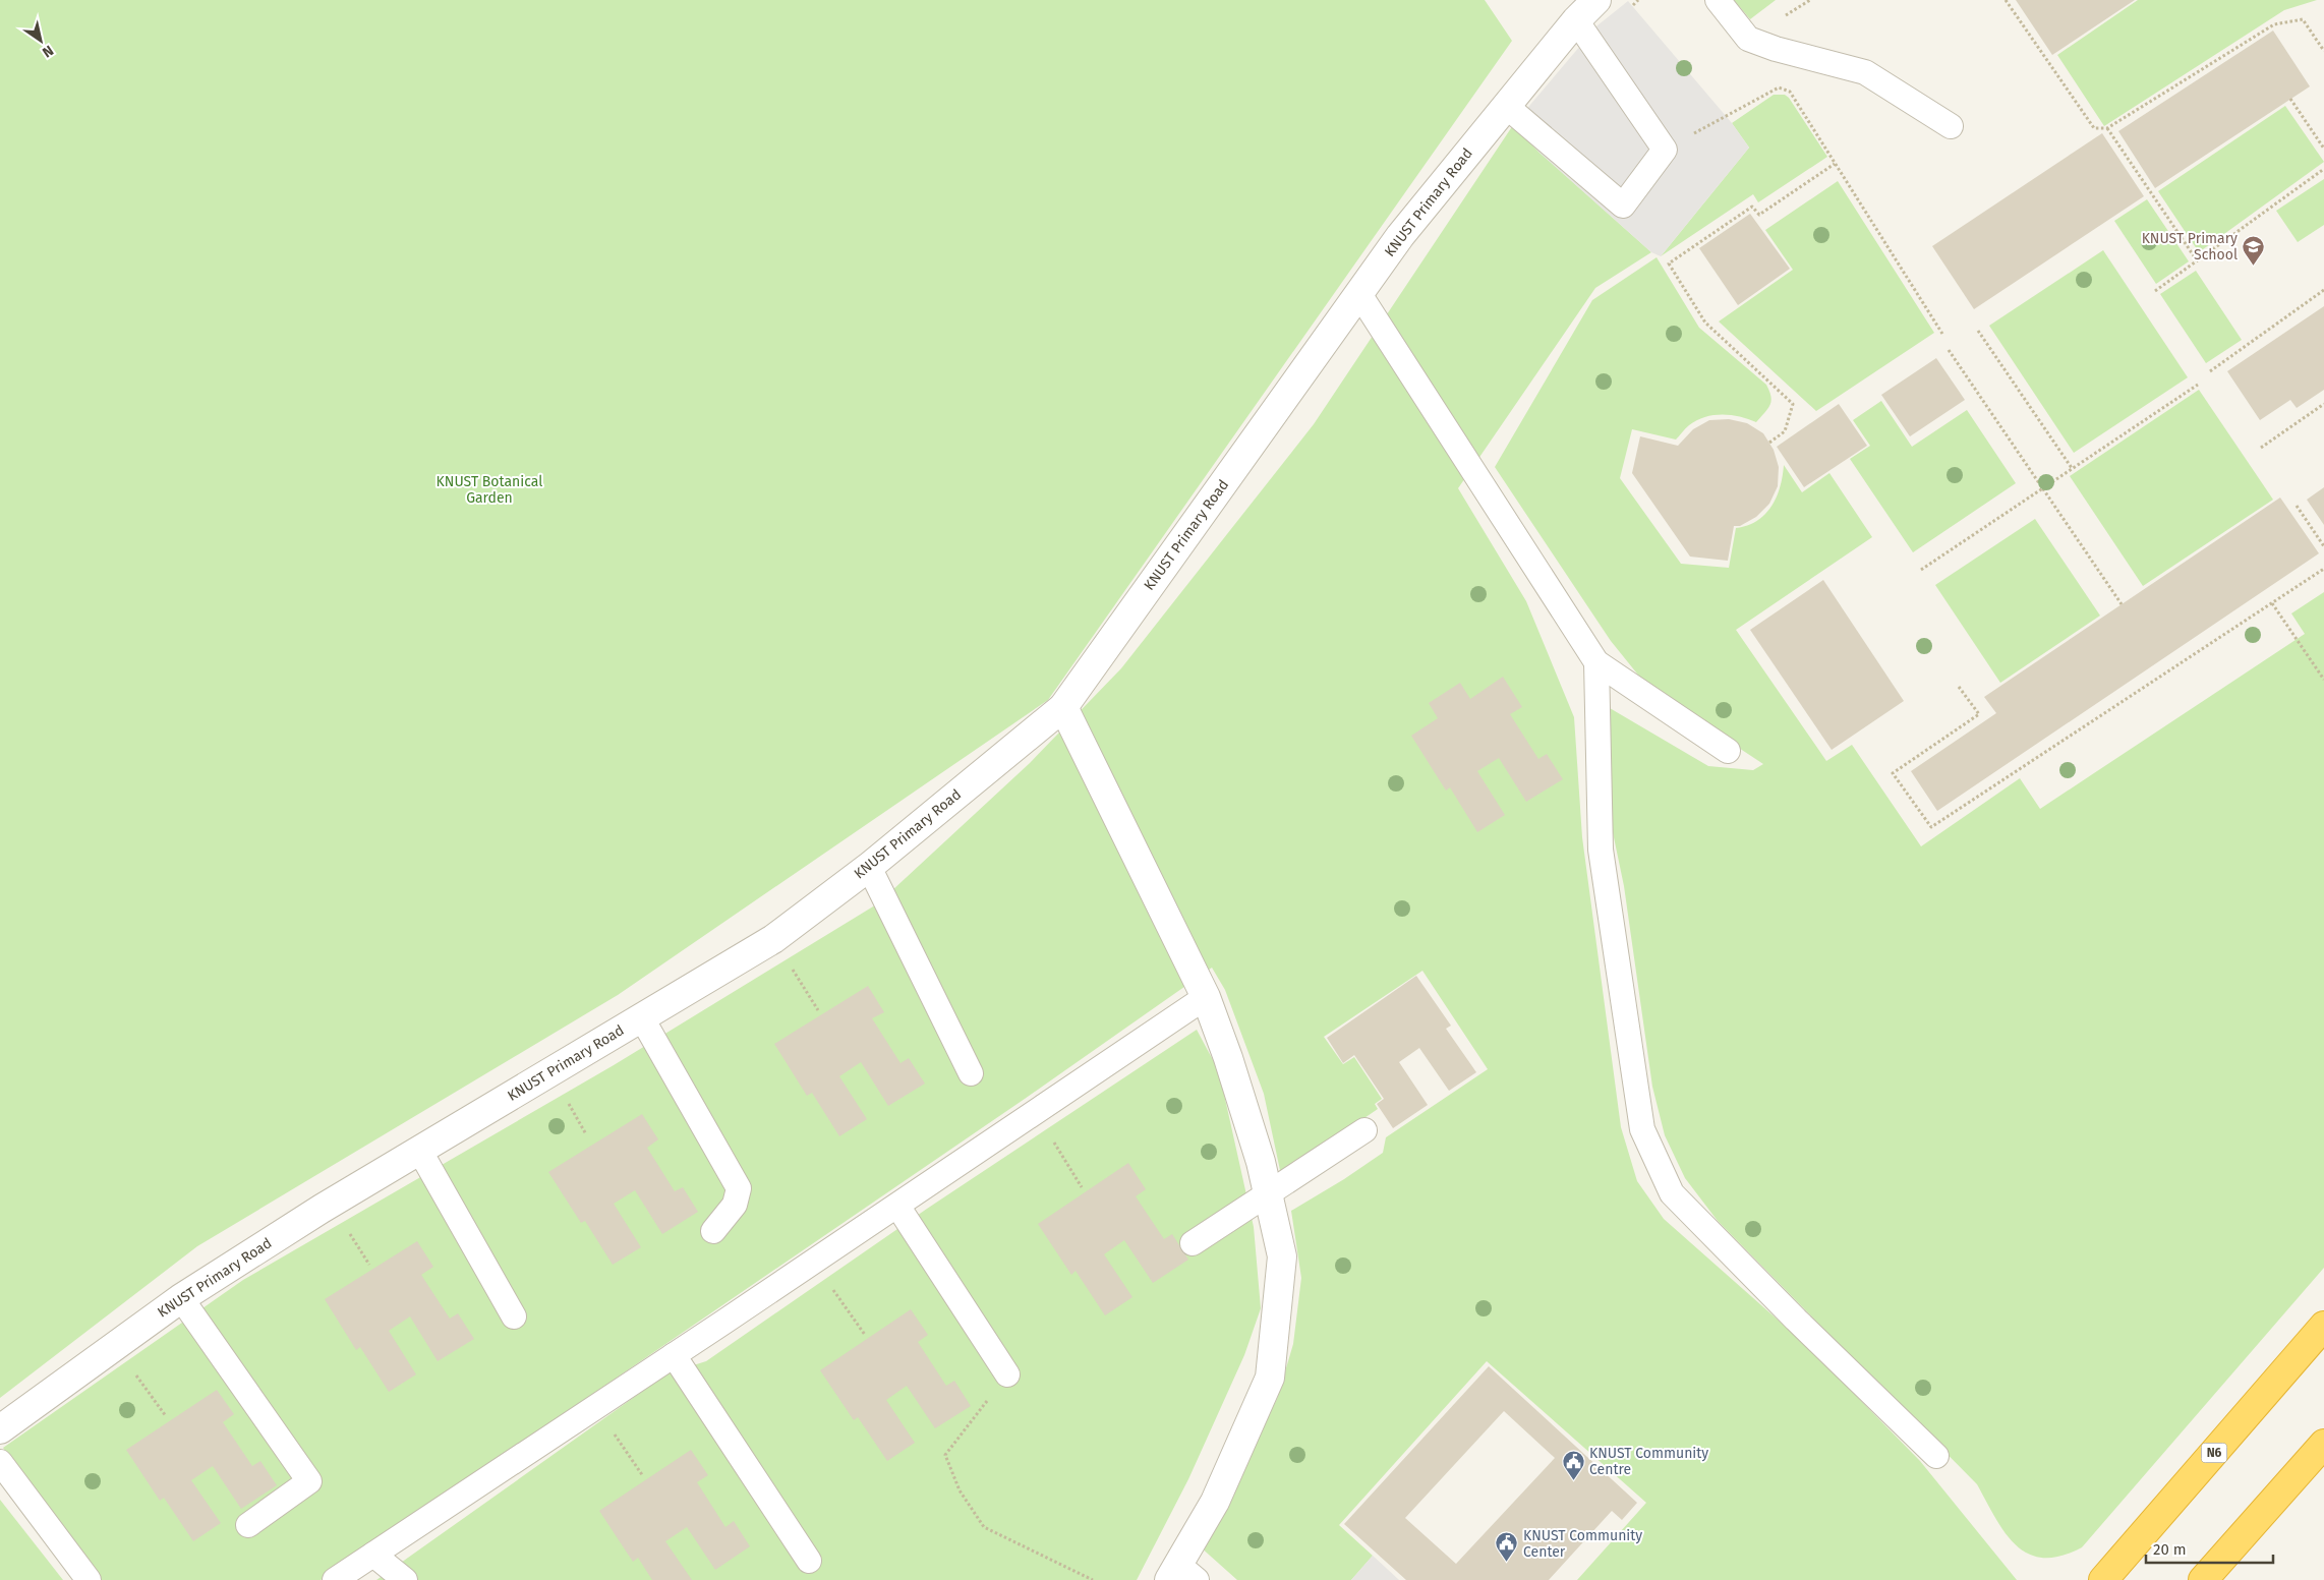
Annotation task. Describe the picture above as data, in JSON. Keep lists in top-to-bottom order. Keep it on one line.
{"streets":{"highway":["N6"],"street":["KNUST Primary Road"]},"parks":["KNUST Botanical Garden"],"places":{"school or university":["KNUST Primary School"],"public building":["KNUST Community Centre","KNUST Community Center"]},"scale_bar":"20 m","north":"bottom right"}
